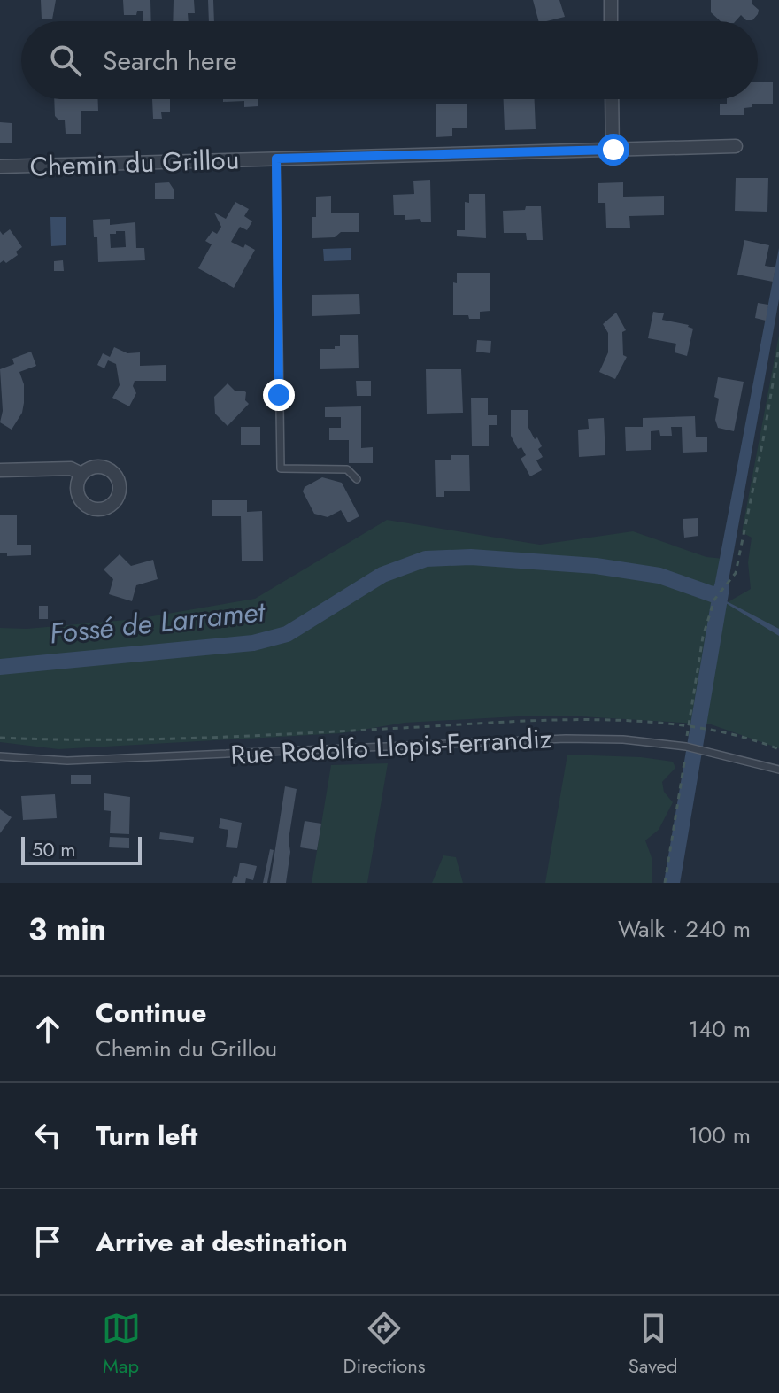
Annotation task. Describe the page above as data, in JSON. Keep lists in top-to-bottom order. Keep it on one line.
{"streets":{"street":["Chemin du Grillou"],"lane":["Rue Rodolfo Llopis-Ferrandiz"]},"water":["Fossé de Larramet"],"scale_bar":"50 m","page":{"search":"Search here","scale":"50 m","heading":["3 min","Walk · 240 m"],"list":[["Continue","Chemin du Grillou","140 m"],["Turn left","100 m"],"Arrive at destination"],"nav":["Map","Directions","Saved"]}}
